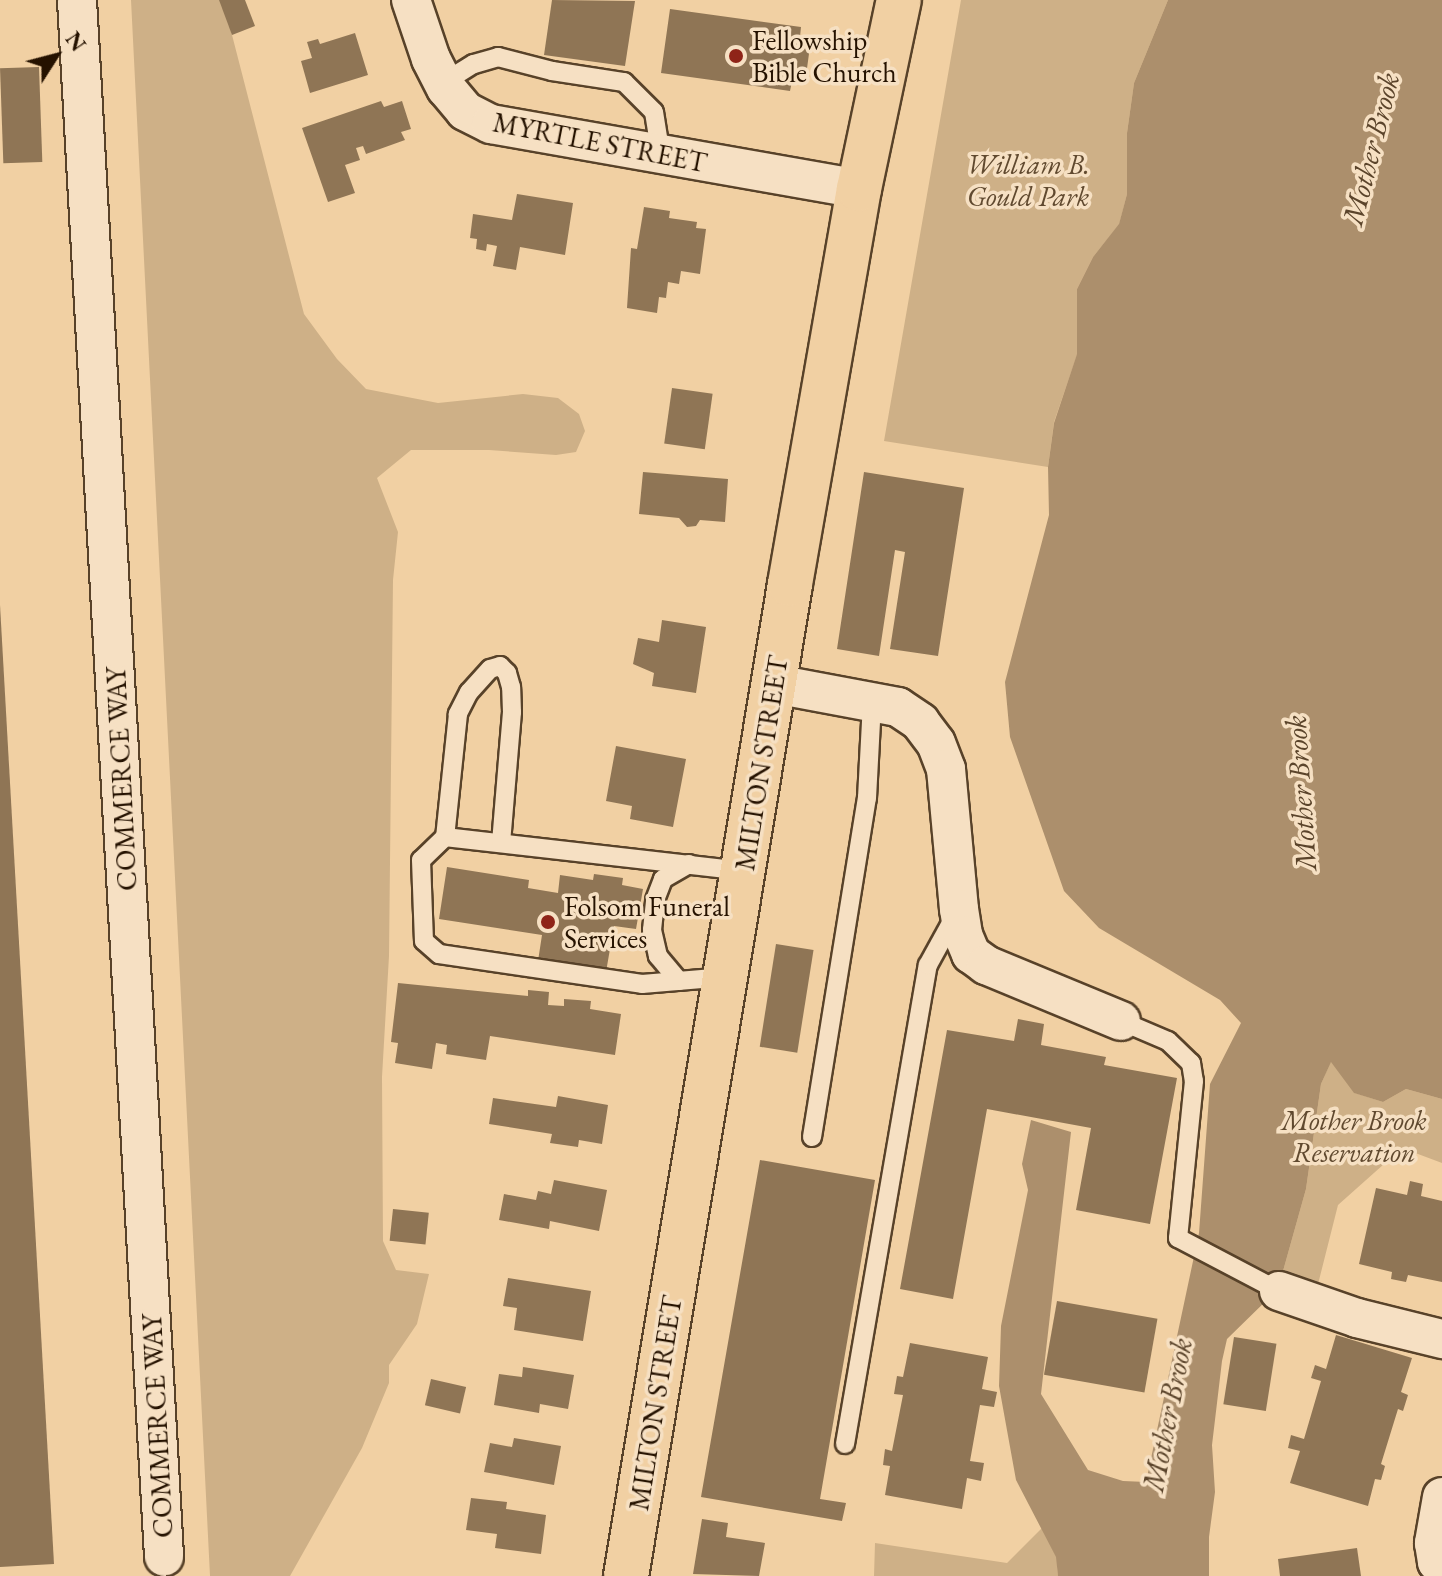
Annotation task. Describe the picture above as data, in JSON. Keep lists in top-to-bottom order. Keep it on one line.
{"streets":{"main road":["MILTON STREET"],"street":["MYRTLE STREET","COMMERCE WAY"]},"crossings":[["MYRTLE STREET","MILTON STREET"]],"water":["Mother Brook"],"parks":["William B. Gould Park","Mother Brook Reservation"],"places":["Fellowship Bible Church","Folsom Funeral Services"],"north":"top right"}
